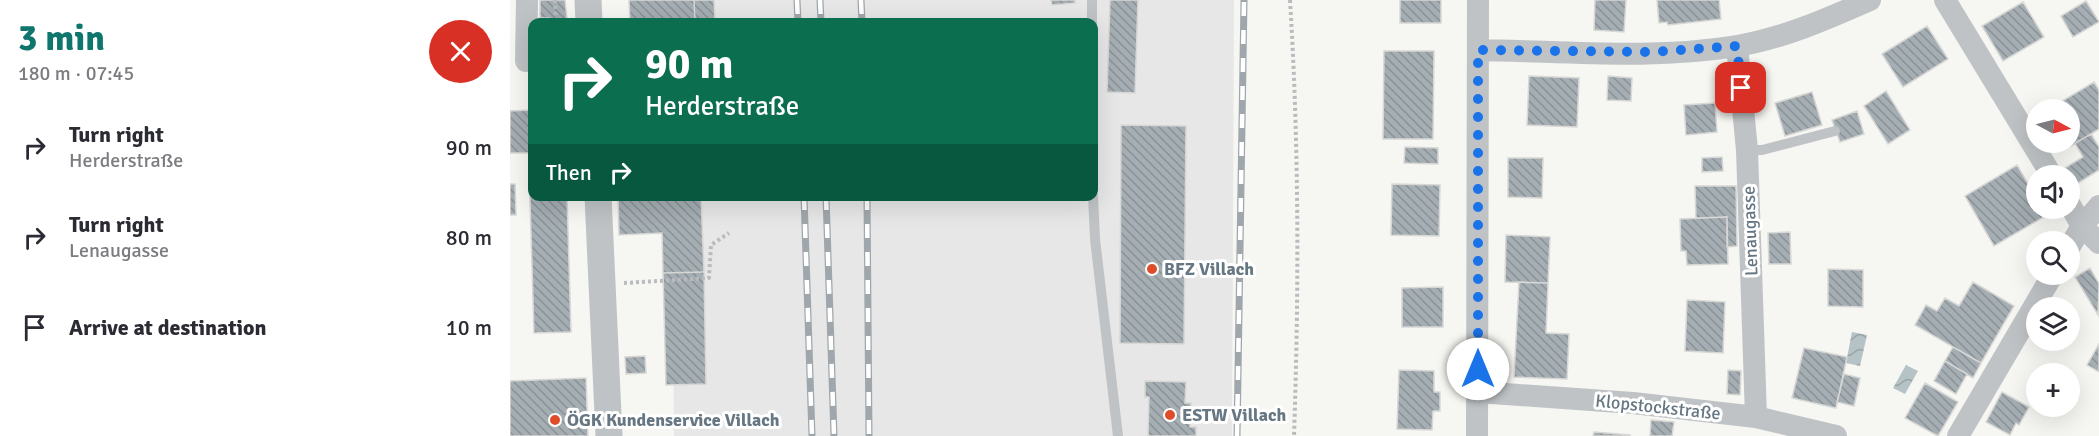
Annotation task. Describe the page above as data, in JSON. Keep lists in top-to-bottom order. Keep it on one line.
{"streets":{"street":["Lenaugasse","Klopstockstraße"]},"crossings":[["Lenaugasse","Klopstockstraße"]],"places":["BFZ Villach","ESTW Villach","ÖGK Kundenservice Villach"],"north":"right","page":{"heading":["3 min","180 m · 07:45"],"turn":["90 m","Herderstraße"],"map_buttons":"+","list":[{"name":"Turn right","note":"Herderstraße","value":"90 m"},{"name":"Turn right","note":"Lenaugasse","value":"80 m"},{"name":"Arrive at destination","value":"10 m"}],"then":"Then"}}
